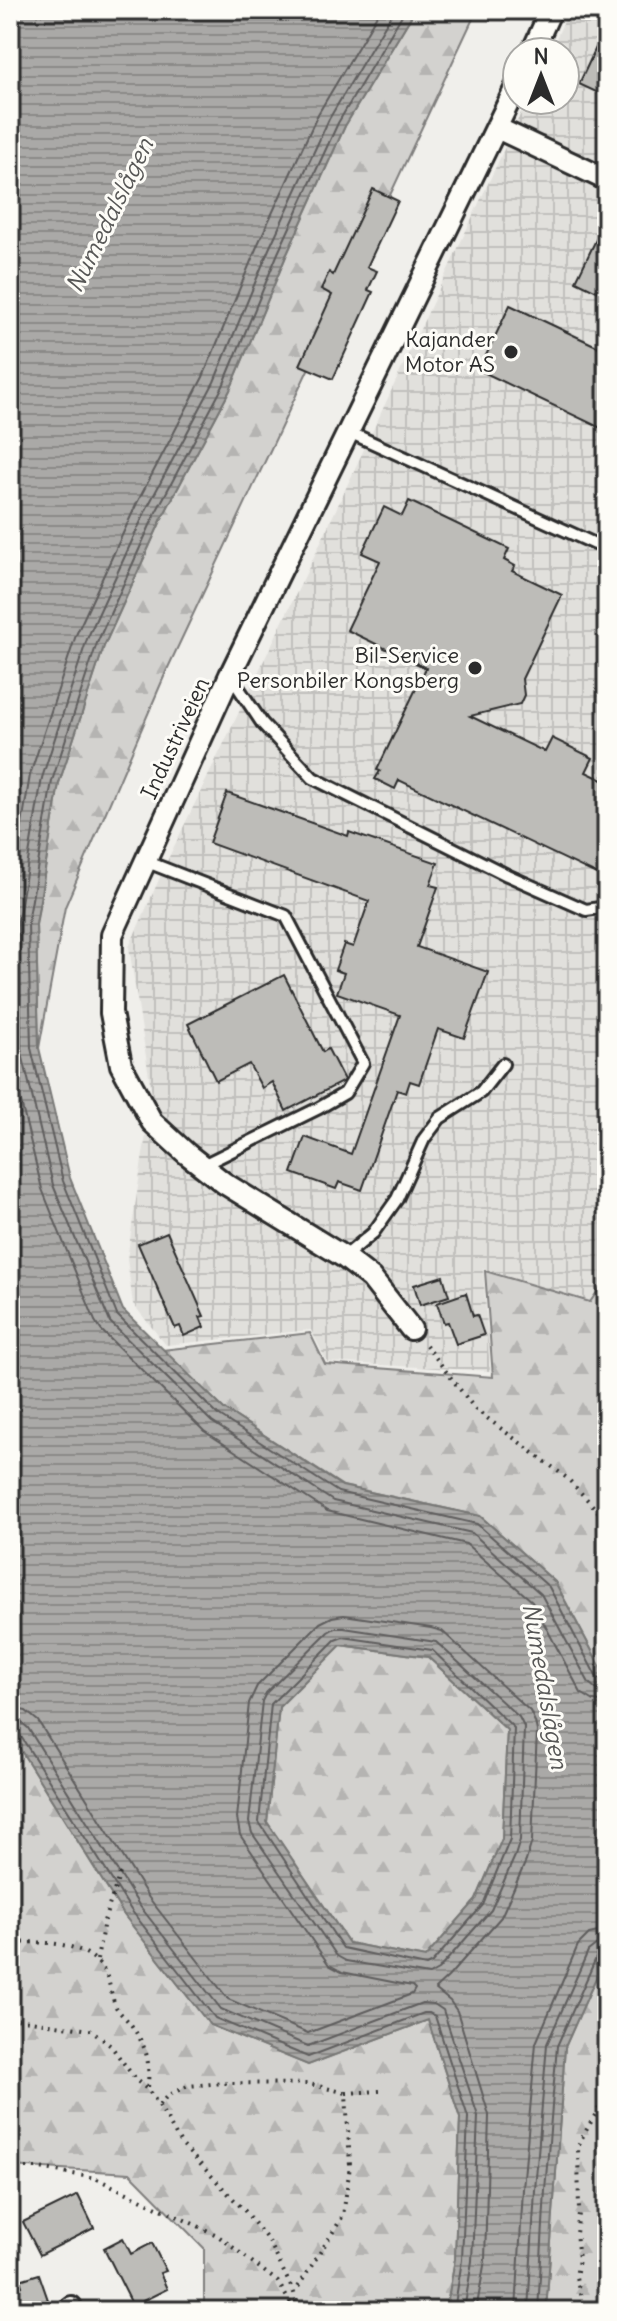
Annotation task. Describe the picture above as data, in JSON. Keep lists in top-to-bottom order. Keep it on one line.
{"streets":{"street":["Industriveien"]},"water":["Numedalslågen"],"places":["Kajander Motor AS","Bil-Service Personbiler Kongsberg"],"north":"top"}
